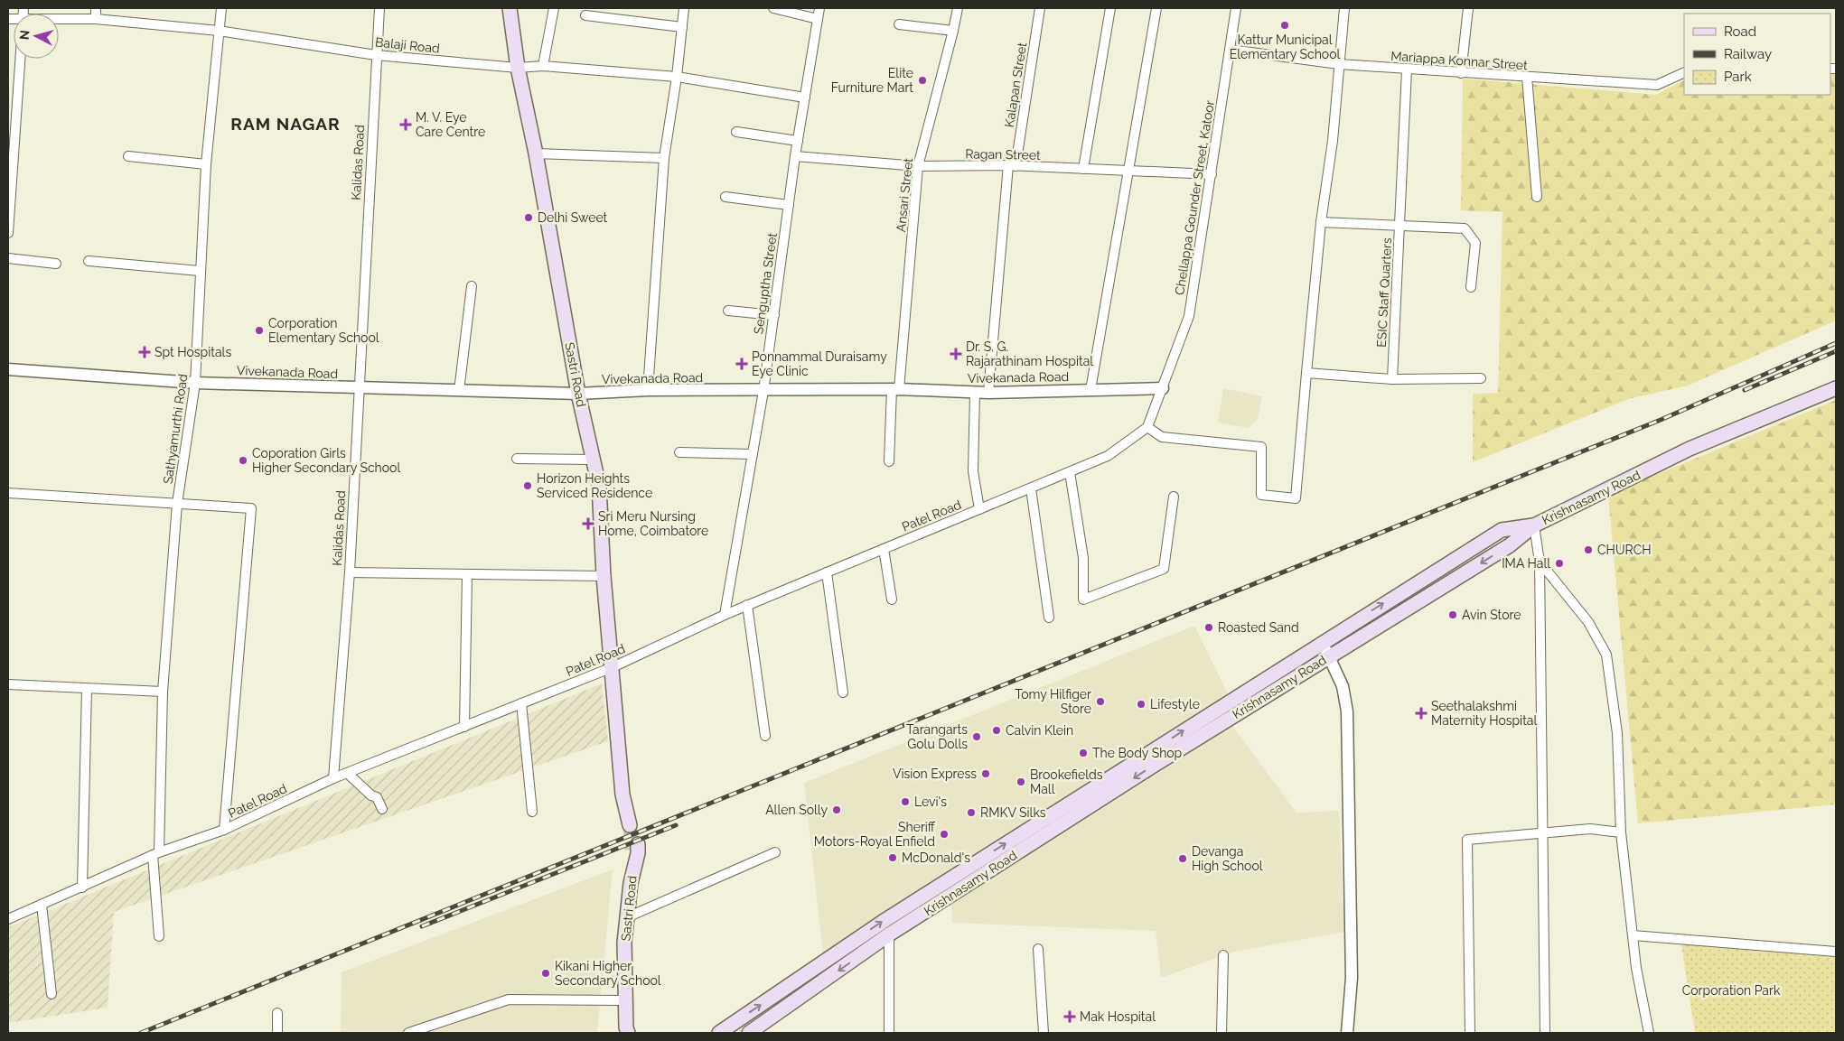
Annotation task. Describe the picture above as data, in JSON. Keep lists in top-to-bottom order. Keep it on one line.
{"streets":{"main road":["Sastri Road","Krishnasamy Road"],"street":["Balaji Road","Mariappa Konnar Street","Kalapan Street","Ragan Street","Kalidas Road","Ansari Street","Chellappa Gounder Street, Katoor","Senguptha Street","ESIC Staff Quarters","Vivekanada Road","Sathyamurthi Road","Patel Road"]},"crossings":[["Balaji Road","Kalidas Road"],["Balaji Road","Senguptha Street"],["Balaji Road","Sastri Road"],["Balaji Road","Sathyamurthi Road"],["Mariappa Konnar Street","Chellappa Gounder Street, Katoor"],["Kalapan Street","Ragan Street"],["Ragan Street","Ansari Street"],["Ragan Street","Chellappa Gounder Street, Katoor"],["Ragan Street","Senguptha Street"],["Kalidas Road","Vivekanada Road"],["Kalidas Road","Patel Road"],["Ansari Street","Vivekanada Road"],["Chellappa Gounder Street, Katoor","Vivekanada Road"],["Senguptha Street","Vivekanada Road"],["Senguptha Street","Patel Road"],["Vivekanada Road","Sastri Road"],["Vivekanada Road","Sathyamurthi Road"],["Sastri Road","Patel Road"],["Sathyamurthi Road","Patel Road"]],"districts":["RAM NAGAR"],"parks":["Corporation Park"],"places":{"other":["Kattur Municipal Elementary School","Elite Furniture Mart","Delhi Sweet","Corporation Elementary School","Coporation Girls Higher Secondary School","Horizon Heights Serviced Residence","CHURCH","IMA Hall","Avin Store","Roasted Sand","Tomy Hilfiger Store","Lifestyle","Calvin Klein","Tarangarts Golu Dolls","The Body Shop","Vision Express","Brookefields Mall","Levi's","Allen Solly","RMKV Silks","Sheriff Motors-Royal Enfield","McDonald's","Devanga High School","Kikani Higher Secondary School"],"health":["M. V. Eye Care Centre","Spt Hospitals","Dr. S. G. Rajarathinam Hospital","Ponnammal Duraisamy Eye Clinic","Sri Meru Nursing Home, Coimbatore","Seethalakshmi Maternity Hospital","Mak Hospital"]},"legend":["Road","Railway","Park"],"north":"left"}
